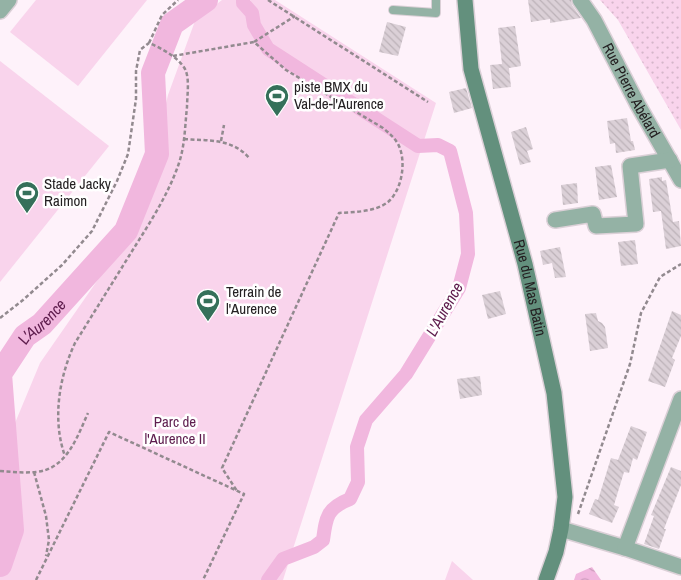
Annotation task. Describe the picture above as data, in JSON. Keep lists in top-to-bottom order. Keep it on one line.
{"streets":{"street":["Rue Pierre Abélard","Rue du Mas Batin"]},"water":["L'Aurence"],"parks":["Parc de l'Aurence II"],"places":{"sports":["piste BMX du Val-de-l'Aurence","Stade Jacky Raimon","Terrain de l'Aurence"]}}
